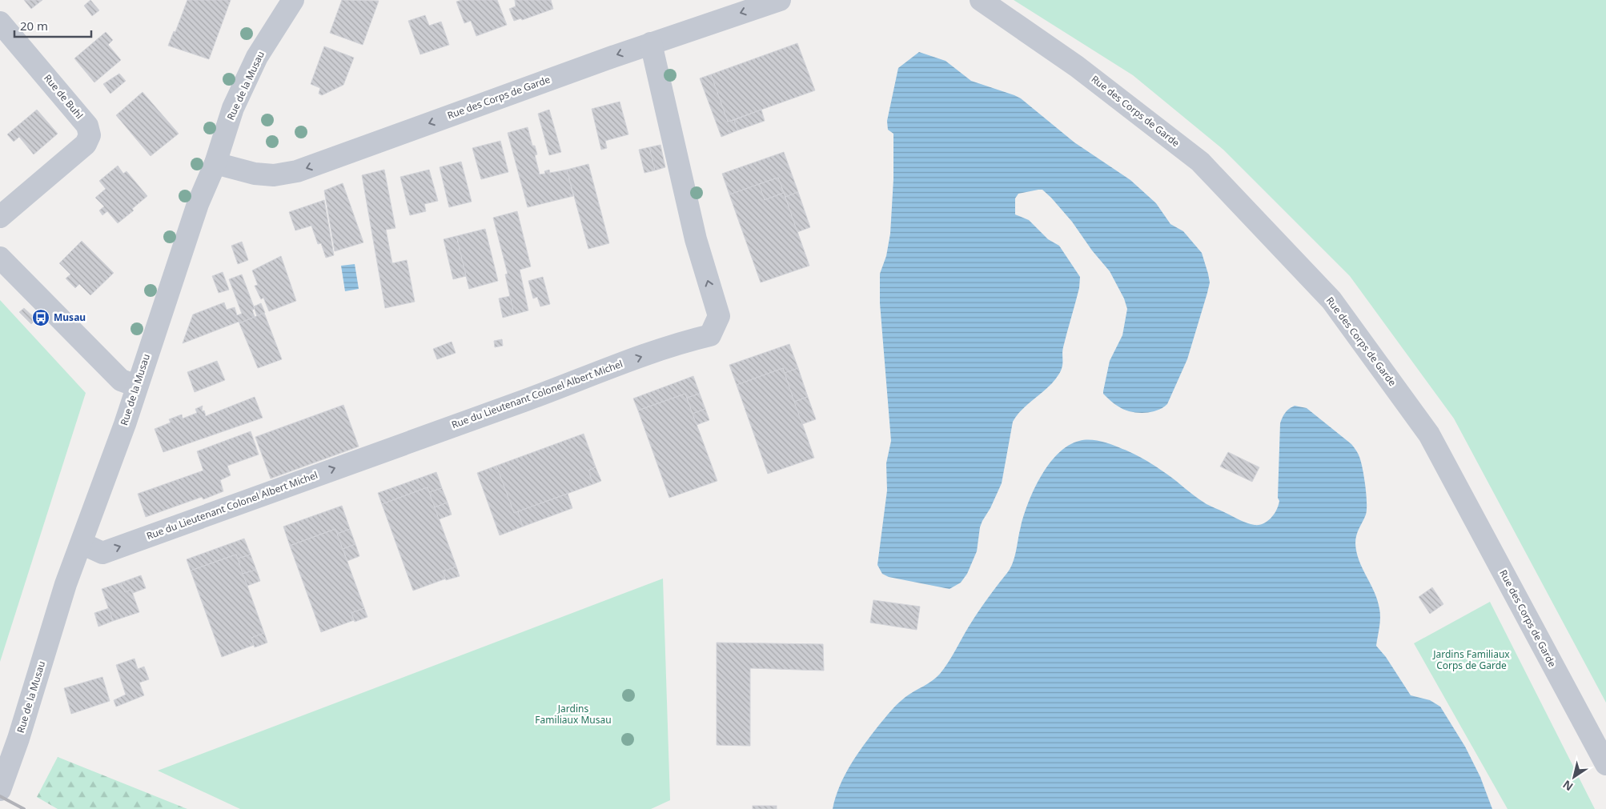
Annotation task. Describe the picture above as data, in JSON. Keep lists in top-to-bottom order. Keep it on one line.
{"streets":{"street":["Rue de la Musau","Rue de Buhl","Rue des Corps de Garde","Rue du Lieutenant Colonel Albert Michel"]},"crossings":[["Rue de la Musau","Rue des Corps de Garde"],["Rue de la Musau","Rue du Lieutenant Colonel Albert Michel"],["Rue des Corps de Garde","Rue du Lieutenant Colonel Albert Michel"]],"one_way":["Rue des Corps de Garde"],"parks":["Jardins Familiaux Corps de Garde","Jardins Familiaux Musau"],"places":{"bus stop":["Musau"]},"scale_bar":"20 m","north":"bottom left"}
